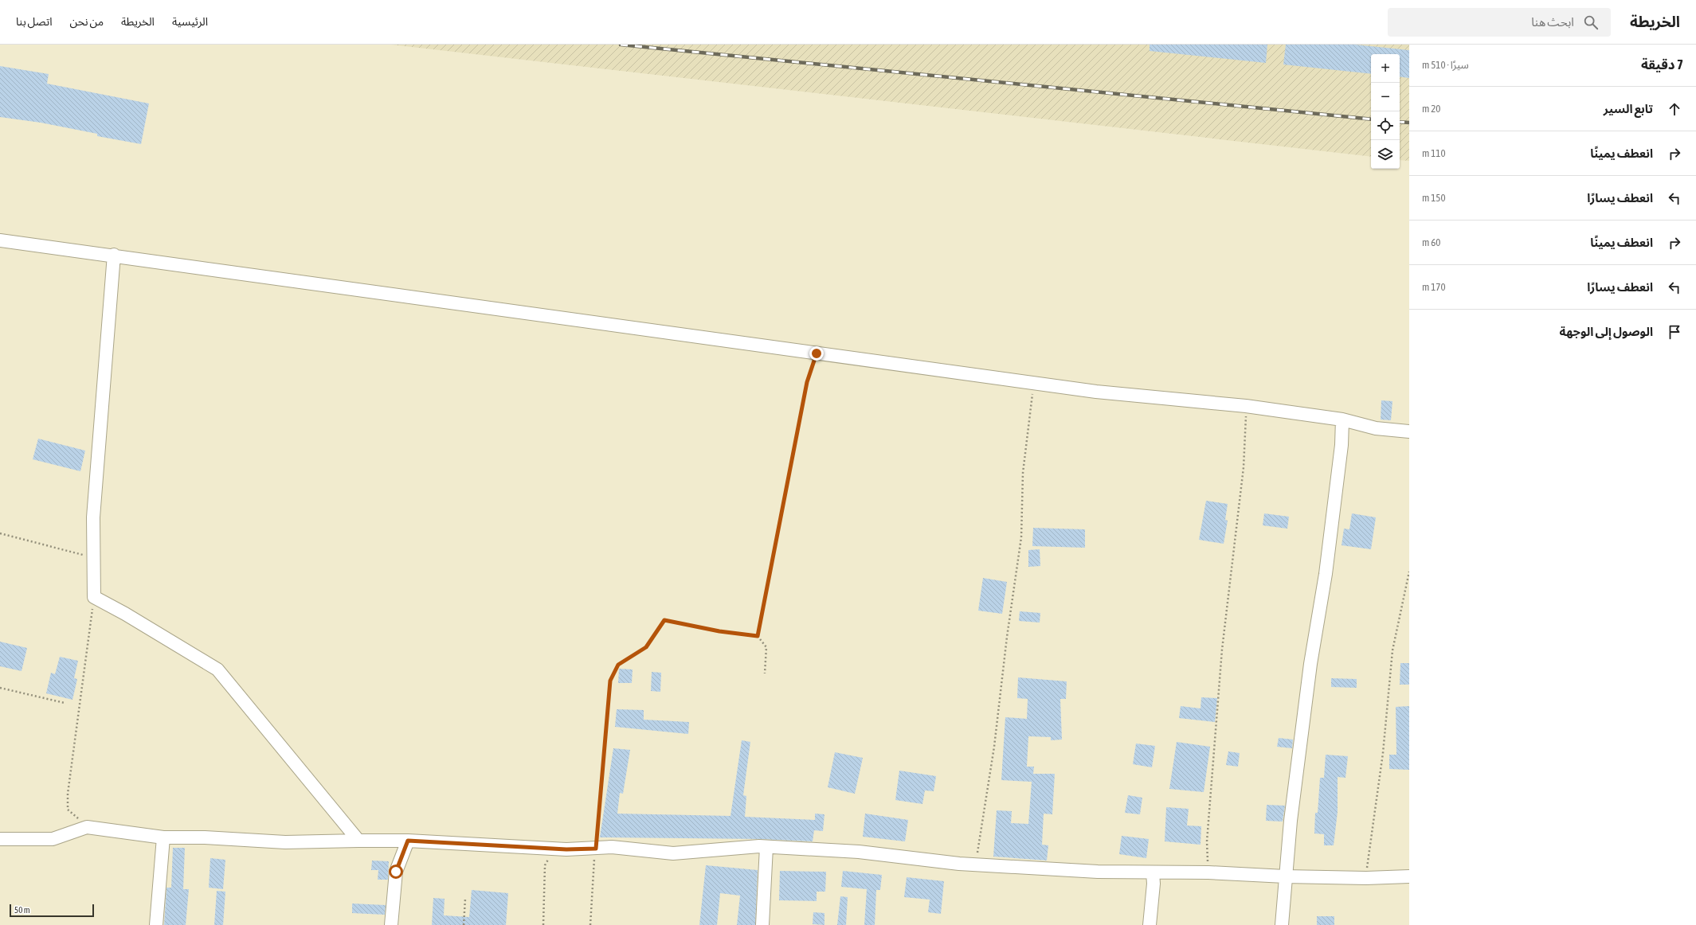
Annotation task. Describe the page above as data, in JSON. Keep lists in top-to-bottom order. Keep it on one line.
{"scale_bar":"50 m","page":{"header":"الخريطة","search":"ابحث هنا","nav":["الرئيسية","الخريطة","من نحن","اتصل بنا"],"heading":["7 دقيقة","سيرًا · 510 m"],"map_buttons":["+","−"],"list":[["تابع السير","20 m"],["انعطف يمينًا","110 m"],["انعطف يسارًا","150 m"],["انعطف يمينًا","60 m"],["انعطف يسارًا","170 m"],"الوصول إلى الوجهة"],"scale":"50 m"}}
